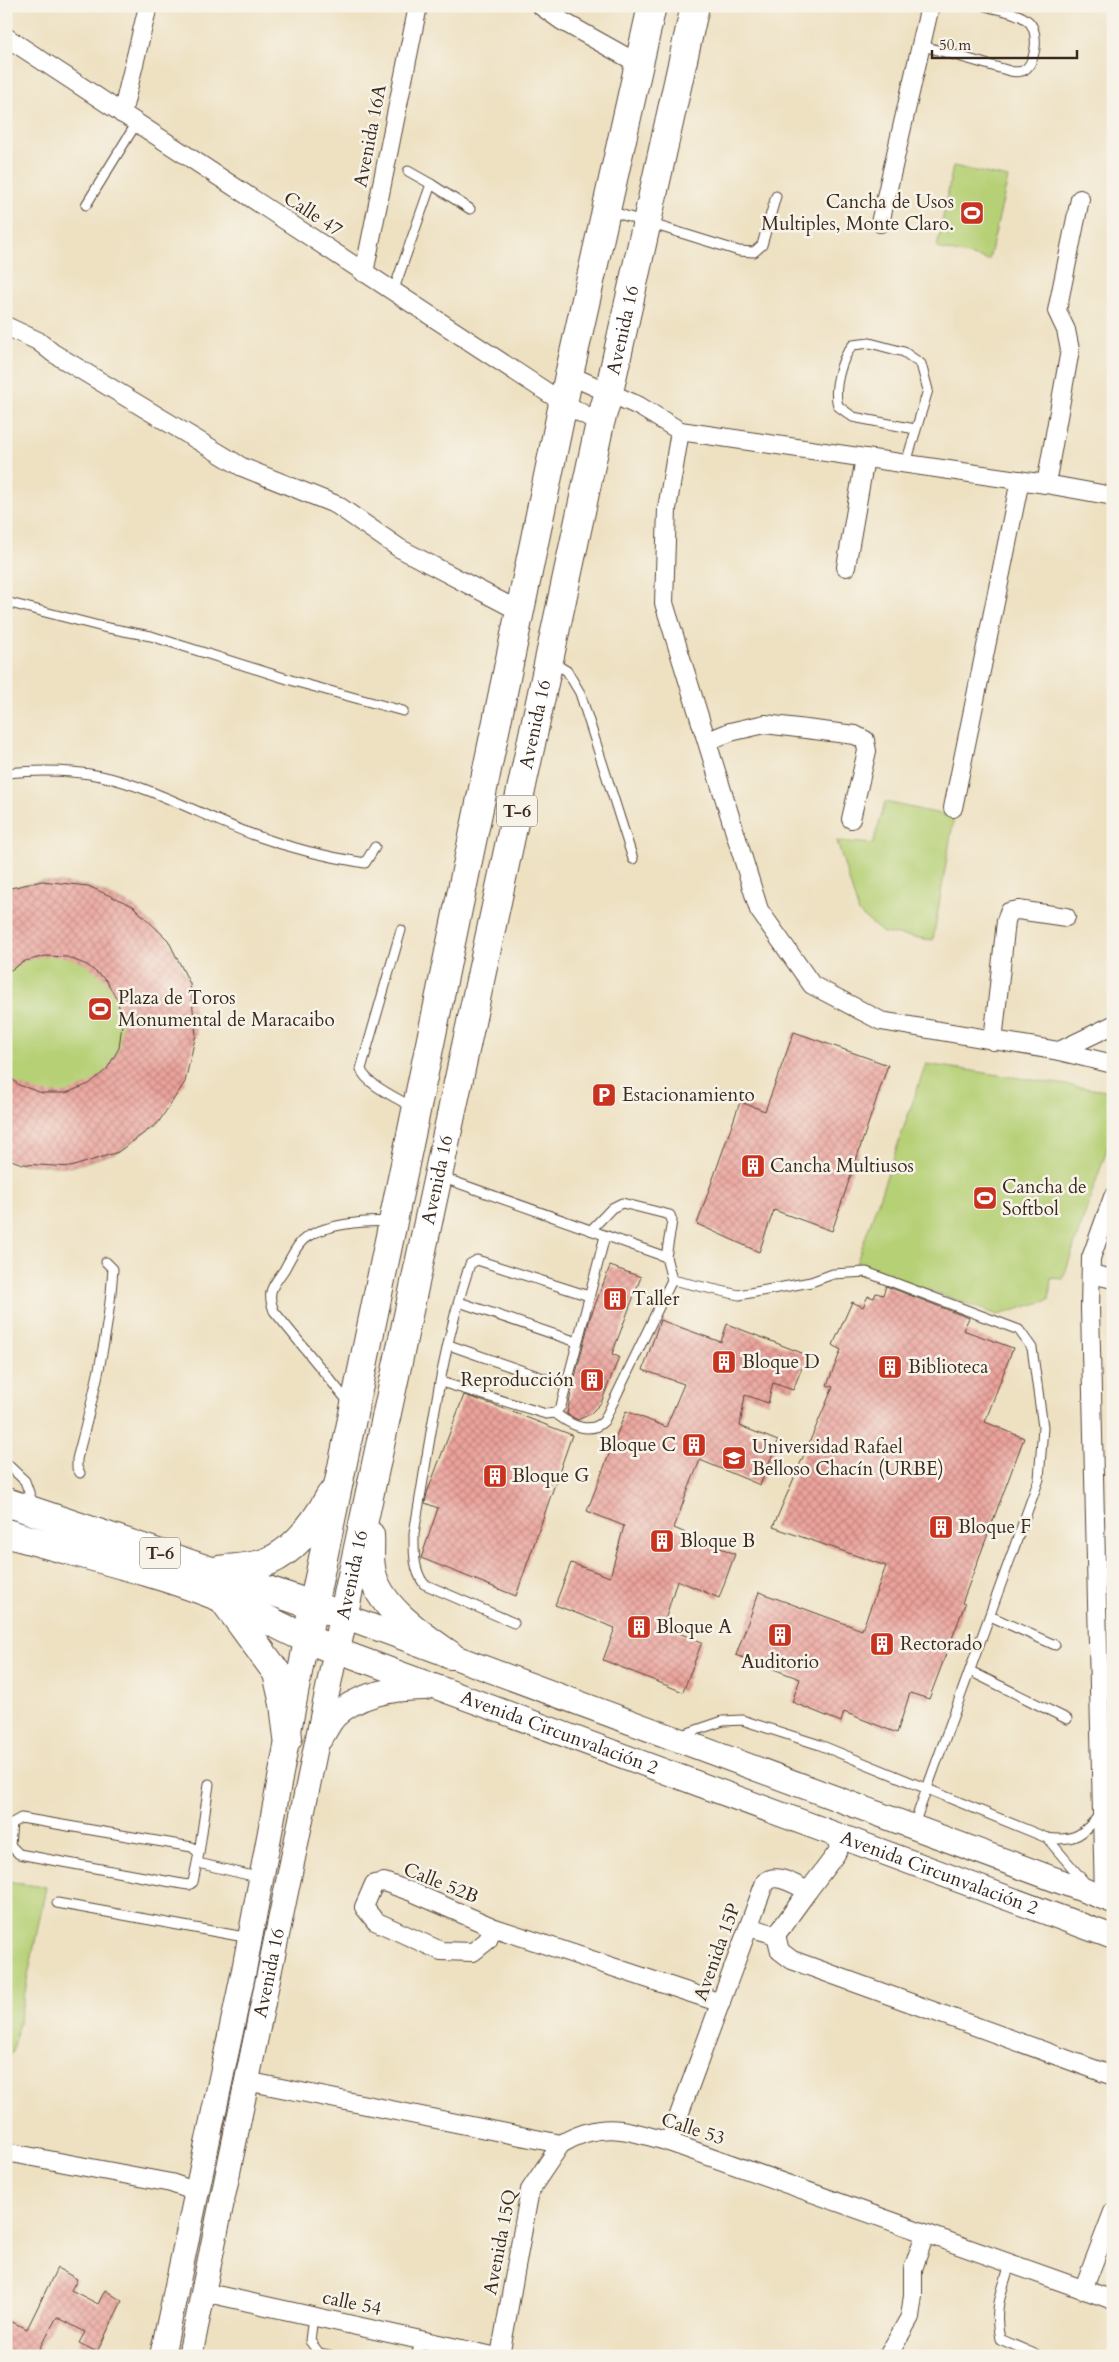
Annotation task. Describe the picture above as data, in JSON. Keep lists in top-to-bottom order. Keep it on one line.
{"streets":{"highway":["Avenida 16","T-6","Avenida Circunvalación 2"],"street":["Avenida 16A","Calle 47","Calle 52B","Avenida 15P","Calle 53","Avenida 15Q","calle 54"]},"crossings":[["Avenida 16A","Calle 47"],["Calle 47","Avenida 16"],["Avenida 16","Avenida Circunvalación 2"],["Avenida 16","calle 54"],["Calle 52B","Avenida 15P"],["Avenida 15P","Calle 53"],["Calle 53","Avenida 15Q"]],"places":{"sports":["Cancha de Usos Multiples, Monte Claro.","Plaza de Toros Monumental de Maracaibo","Cancha de Softbol"],"parking":["Estacionamiento"],"building":["Cancha Multiusos","Taller","Bloque D","Biblioteca","Reproducción","Bloque C","Bloque G","Bloque F","Bloque B","Bloque A","Auditorio","Rectorado"],"school or university":["Universidad Rafael Belloso Chacín (URBE)"]},"scale_bar":"50 m"}
